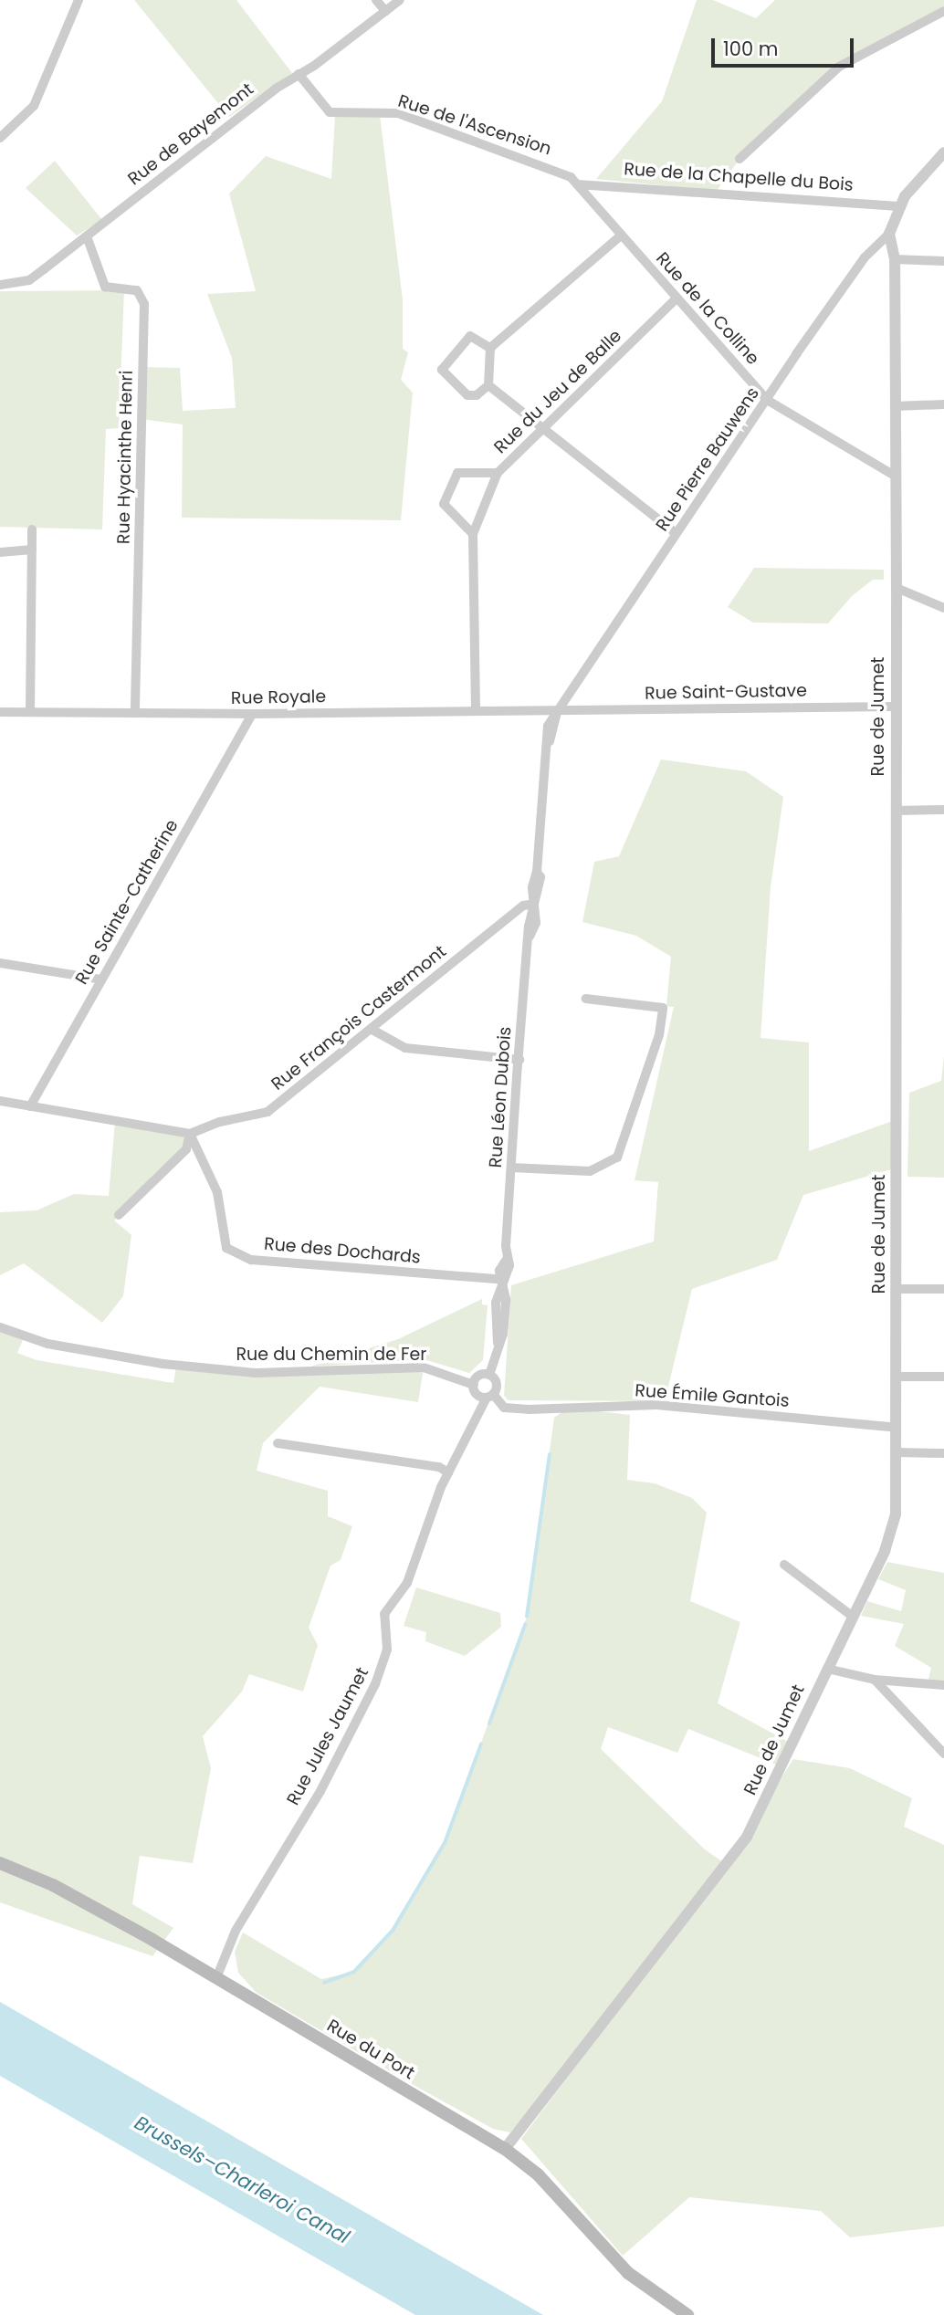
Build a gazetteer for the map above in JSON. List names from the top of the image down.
{
  "streets": {
    "main road": ["Rue du Port"],
    "street": [
      "Rue de l'Ascension",
      "Rue de Bayemont",
      "Rue de la Chapelle du Bois",
      "Rue de la Colline",
      "Rue du Jeu de Balle",
      "Rue Hyacinthe Henri",
      "Rue Pierre Bauwens",
      "Rue Saint-Gustave",
      "Rue Royale",
      "Rue de Jumet",
      "Rue Sainte-Catherine",
      "Rue François Castermont",
      "Rue Léon Dubois",
      "Rue des Dochards",
      "Rue du Chemin de Fer",
      "Rue Émile Gantois",
      "Rue Jules Jaumet"
    ]
  },
  "crossings": [
    ["Rue de l'Ascension", "Rue de Bayemont"],
    ["Rue de l'Ascension", "Rue de la Chapelle du Bois"],
    ["Rue de l'Ascension", "Rue de la Colline"],
    ["Rue de Bayemont", "Rue Hyacinthe Henri"],
    ["Rue de la Chapelle du Bois", "Rue de la Colline"],
    ["Rue de la Colline", "Rue du Jeu de Balle"],
    ["Rue de la Colline", "Rue Pierre Bauwens"],
    ["Rue de la Colline", "Rue de Jumet"],
    ["Rue du Jeu de Balle", "Rue Royale"],
    ["Rue Hyacinthe Henri", "Rue Royale"],
    ["Rue Pierre Bauwens", "Rue Saint-Gustave"],
    ["Rue Pierre Bauwens", "Rue Royale"],
    ["Rue Pierre Bauwens", "Rue de Jumet"],
    ["Rue Pierre Bauwens", "Rue Léon Dubois"],
    ["Rue Saint-Gustave", "Rue Royale"],
    ["Rue Saint-Gustave", "Rue de Jumet"],
    ["Rue Saint-Gustave", "Rue Léon Dubois"],
    ["Rue Royale", "Rue Sainte-Catherine"],
    ["Rue Royale", "Rue Léon Dubois"],
    ["Rue de Jumet", "Rue Émile Gantois"],
    ["Rue de Jumet", "Rue du Port"],
    ["Rue François Castermont", "Rue Léon Dubois"],
    ["Rue François Castermont", "Rue des Dochards"],
    ["Rue Léon Dubois", "Rue des Dochards"],
    ["Rue Léon Dubois", "Rue du Chemin de Fer"],
    ["Rue Léon Dubois", "Rue Émile Gantois"],
    ["Rue Léon Dubois", "Rue Jules Jaumet"],
    ["Rue du Chemin de Fer", "Rue Émile Gantois"],
    ["Rue du Chemin de Fer", "Rue Jules Jaumet"],
    ["Rue Émile Gantois", "Rue Jules Jaumet"],
    ["Rue Jules Jaumet", "Rue du Port"]
  ],
  "water": ["Brussels–Charleroi Canal"],
  "scale_bar": "100 m"
}
